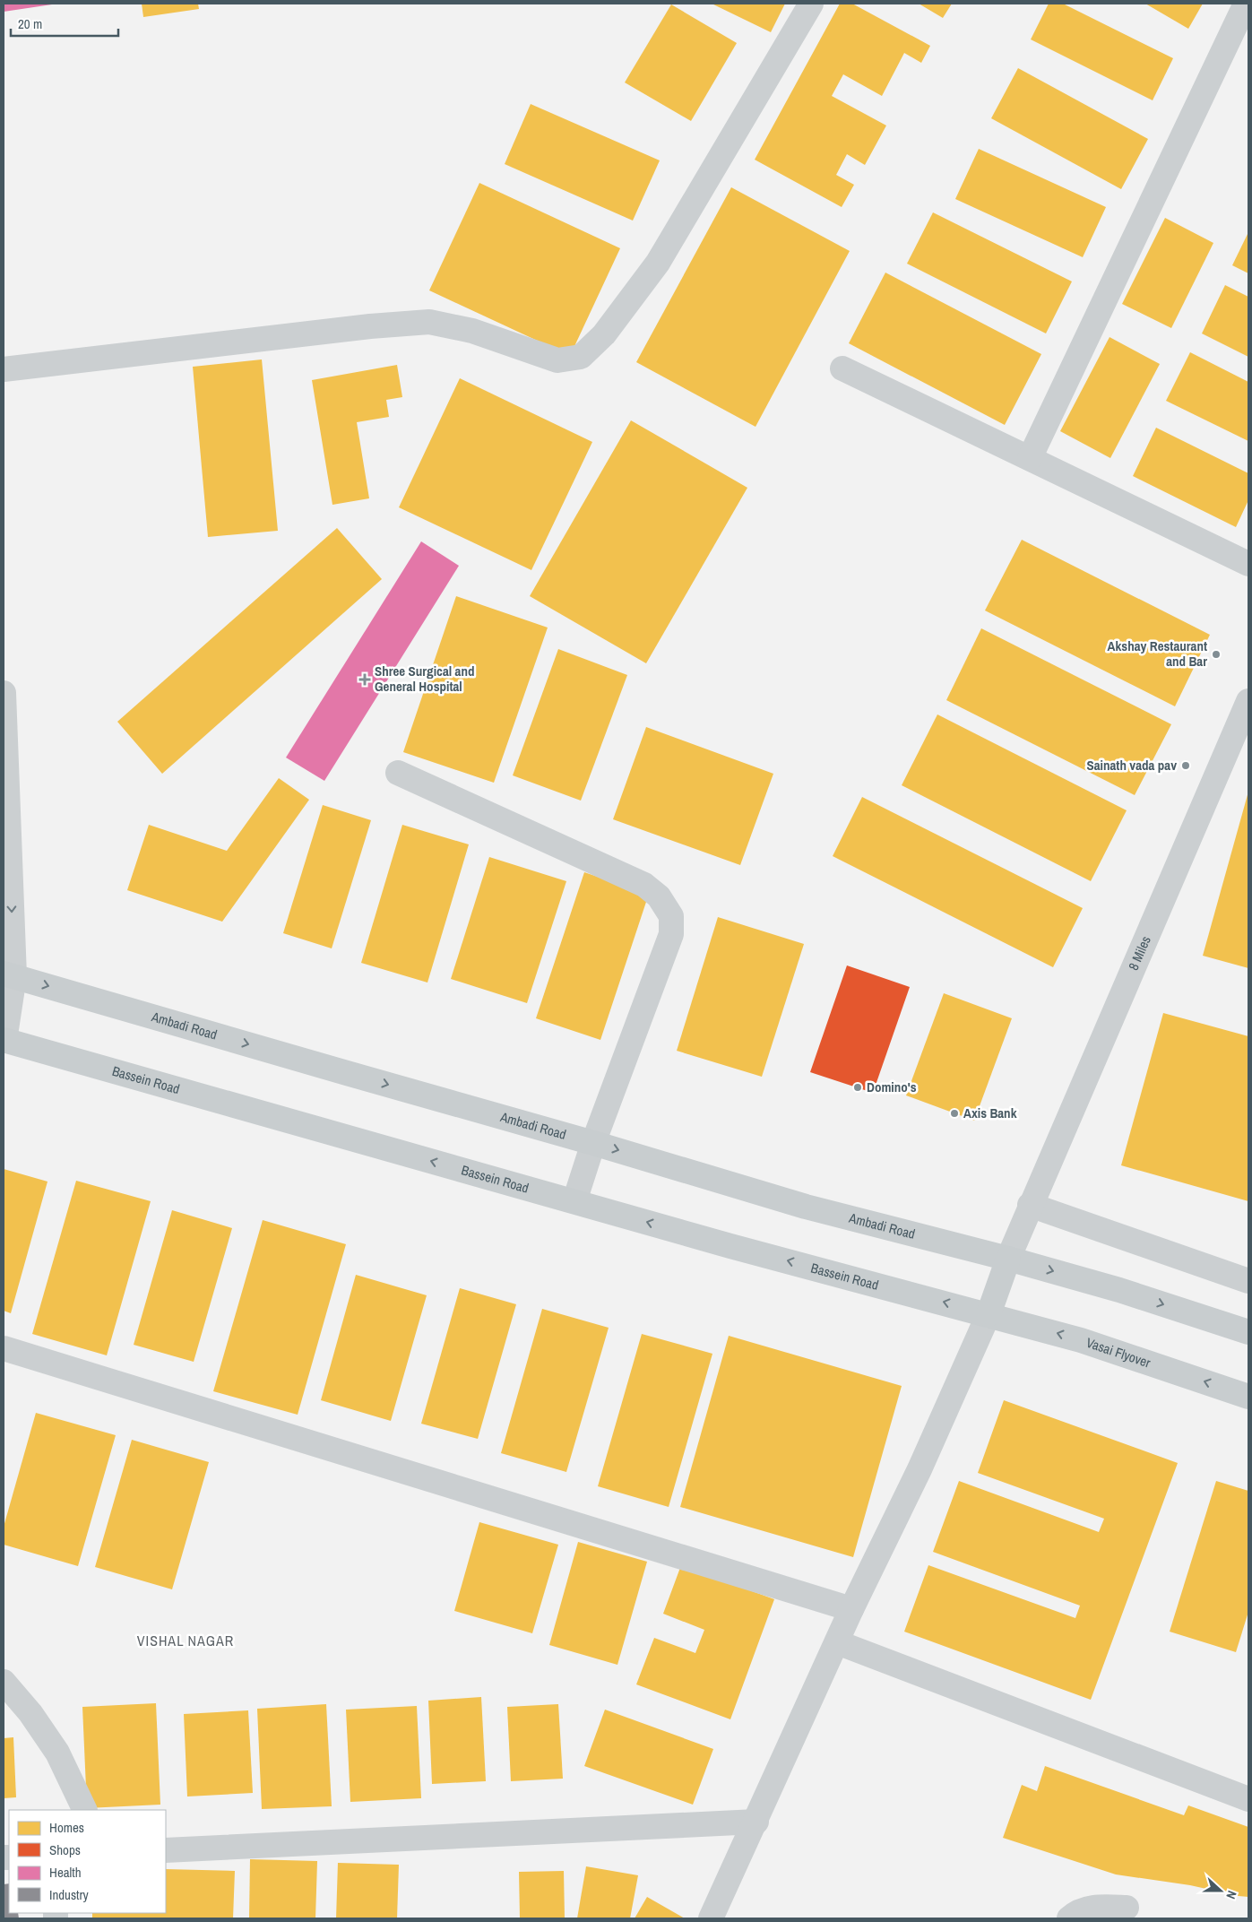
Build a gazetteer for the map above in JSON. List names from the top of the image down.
{
  "streets": {
    "main road": ["Ambadi Road", "Bassein Road", "Vasai Flyover"],
    "street": ["8 Miles"]
  },
  "crossings": [
    ["Bassein Road", "Vasai Flyover"]
  ],
  "one_way": ["Ambadi Road", "Bassein Road"],
  "districts": ["VISHAL NAGAR"],
  "places": {
    "other": [
      "Akshay Restaurant and Bar",
      "Sainath vada pav",
      "Domino's",
      "Axis Bank"
    ],
    "health": ["Shree Surgical and General Hospital"]
  },
  "legend": [
    "Homes",
    "Shops",
    "Health",
    "Industry"
  ],
  "scale_bar": "20 m",
  "north": "right"
}
